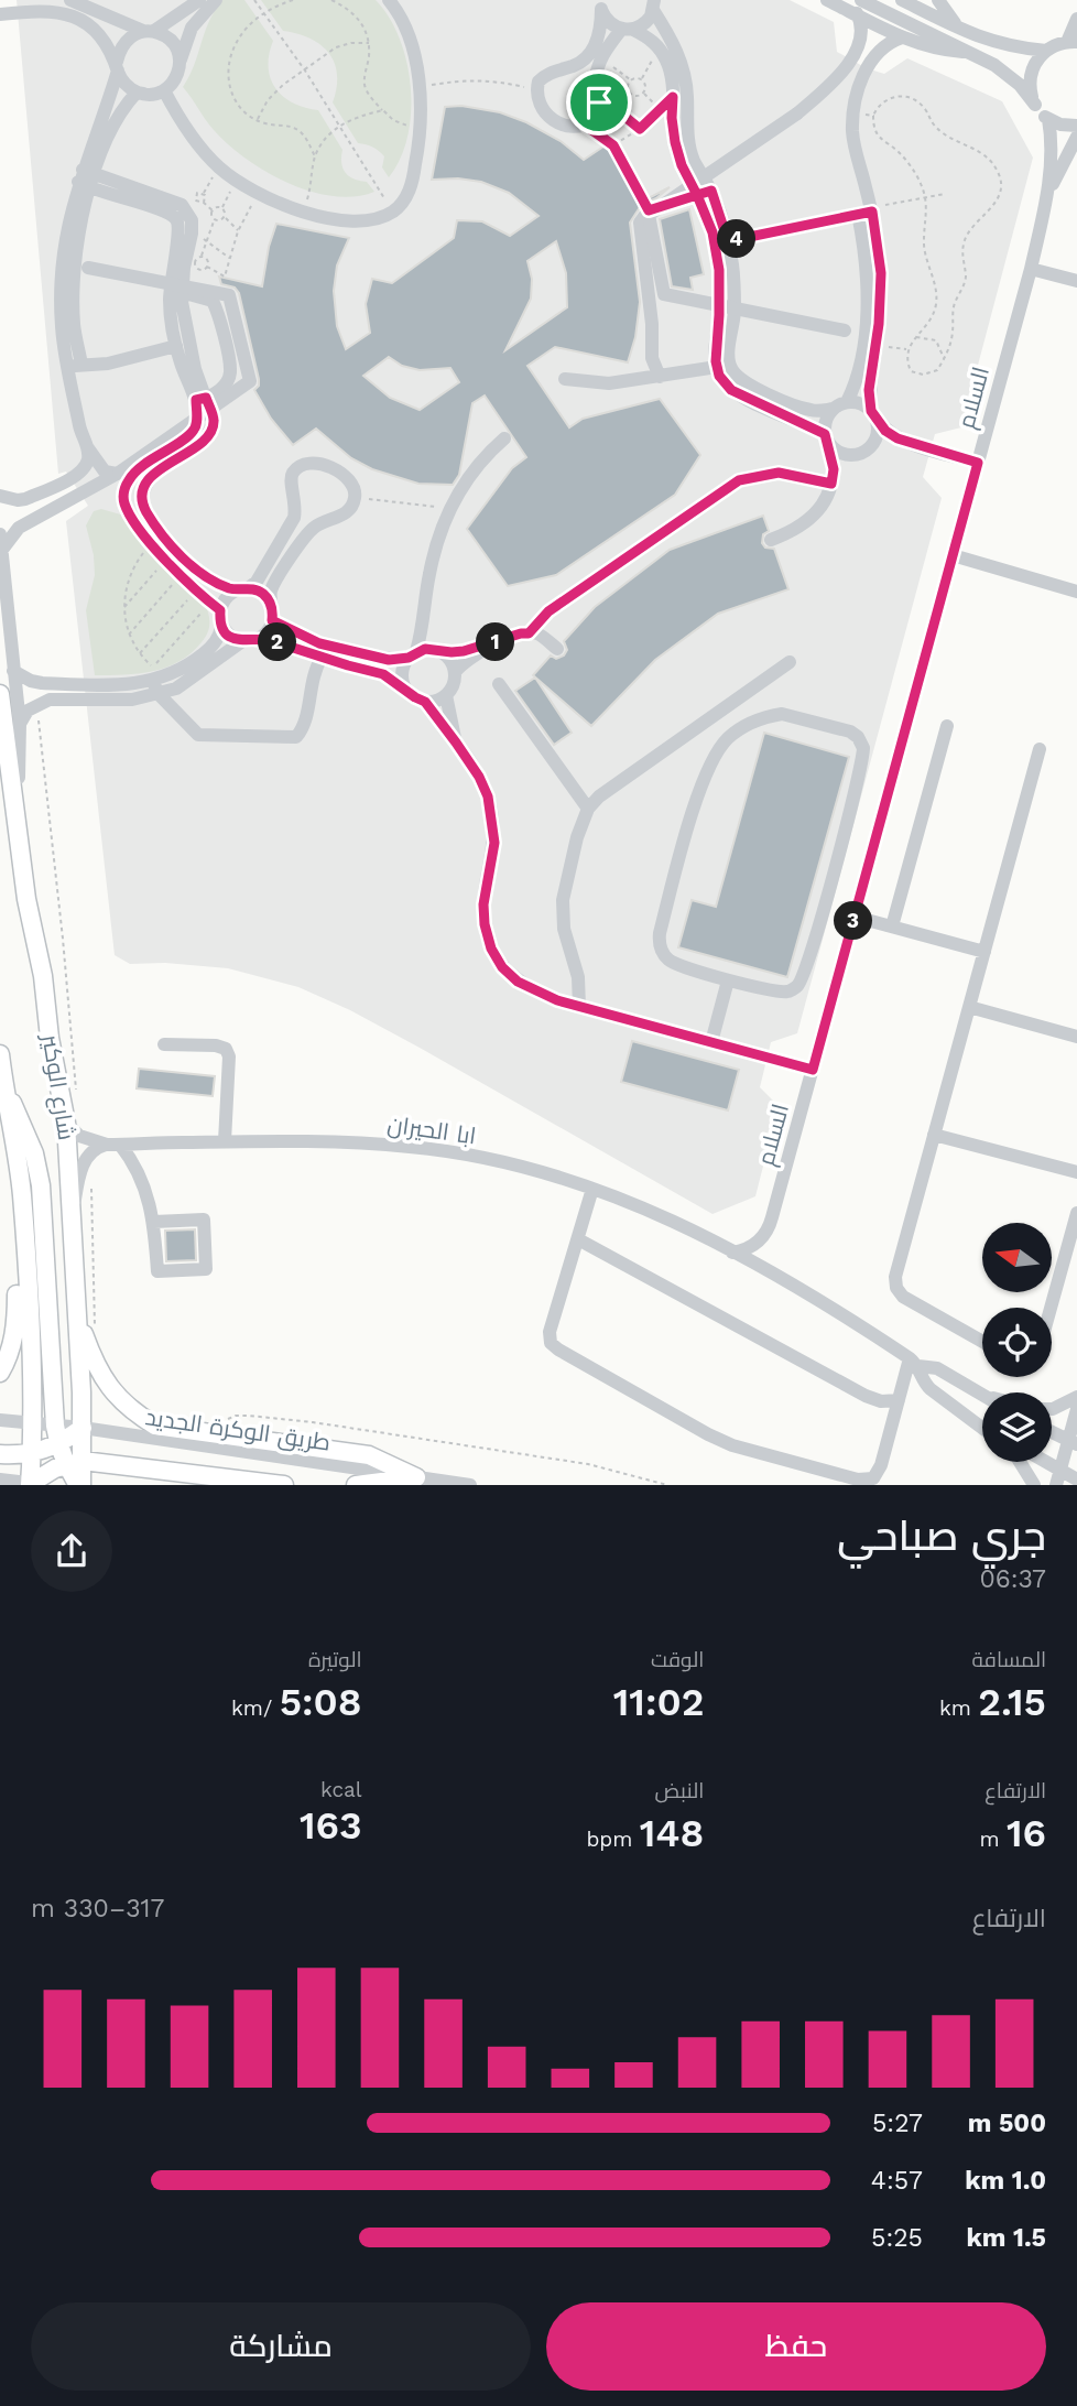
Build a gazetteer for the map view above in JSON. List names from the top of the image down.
{
  "streets": {
    "main road": ["شارع الوكير"],
    "street": ["السلام", "ابا الحيران", "طريق الوكرة الجديد"]
  },
  "crossings": [
    ["السلام", "ابا الحيران"],
    ["شارع الوكير", "ابا الحيران"],
    ["شارع الوكير", "طريق الوكرة الجديد"]
  ],
  "north": "left",
  "page": {
    "pins": [
      "4",
      "1",
      "2",
      "3"
    ],
    "heading": ["جري صباحي", "06:37"],
    "stats": [
      ["المسافة", "2.15 km"],
      ["الوقت", "11:02"],
      ["الوتيرة", "5:08 /km"],
      ["الارتفاع", "16 m"],
      ["النبض", "148 bpm"],
      ["kcal", "163"]
    ],
    "chart": ["الارتفاع", "317–330 m"],
    "list": [
      {
        "name": "500 m",
        "note": "5:27"
      },
      {
        "name": "1.0 km",
        "note": "4:57"
      },
      {
        "name": "1.5 km",
        "note": "5:25"
      }
    ],
    "buttons": ["حفظ", "مشاركة"]
  }
}
